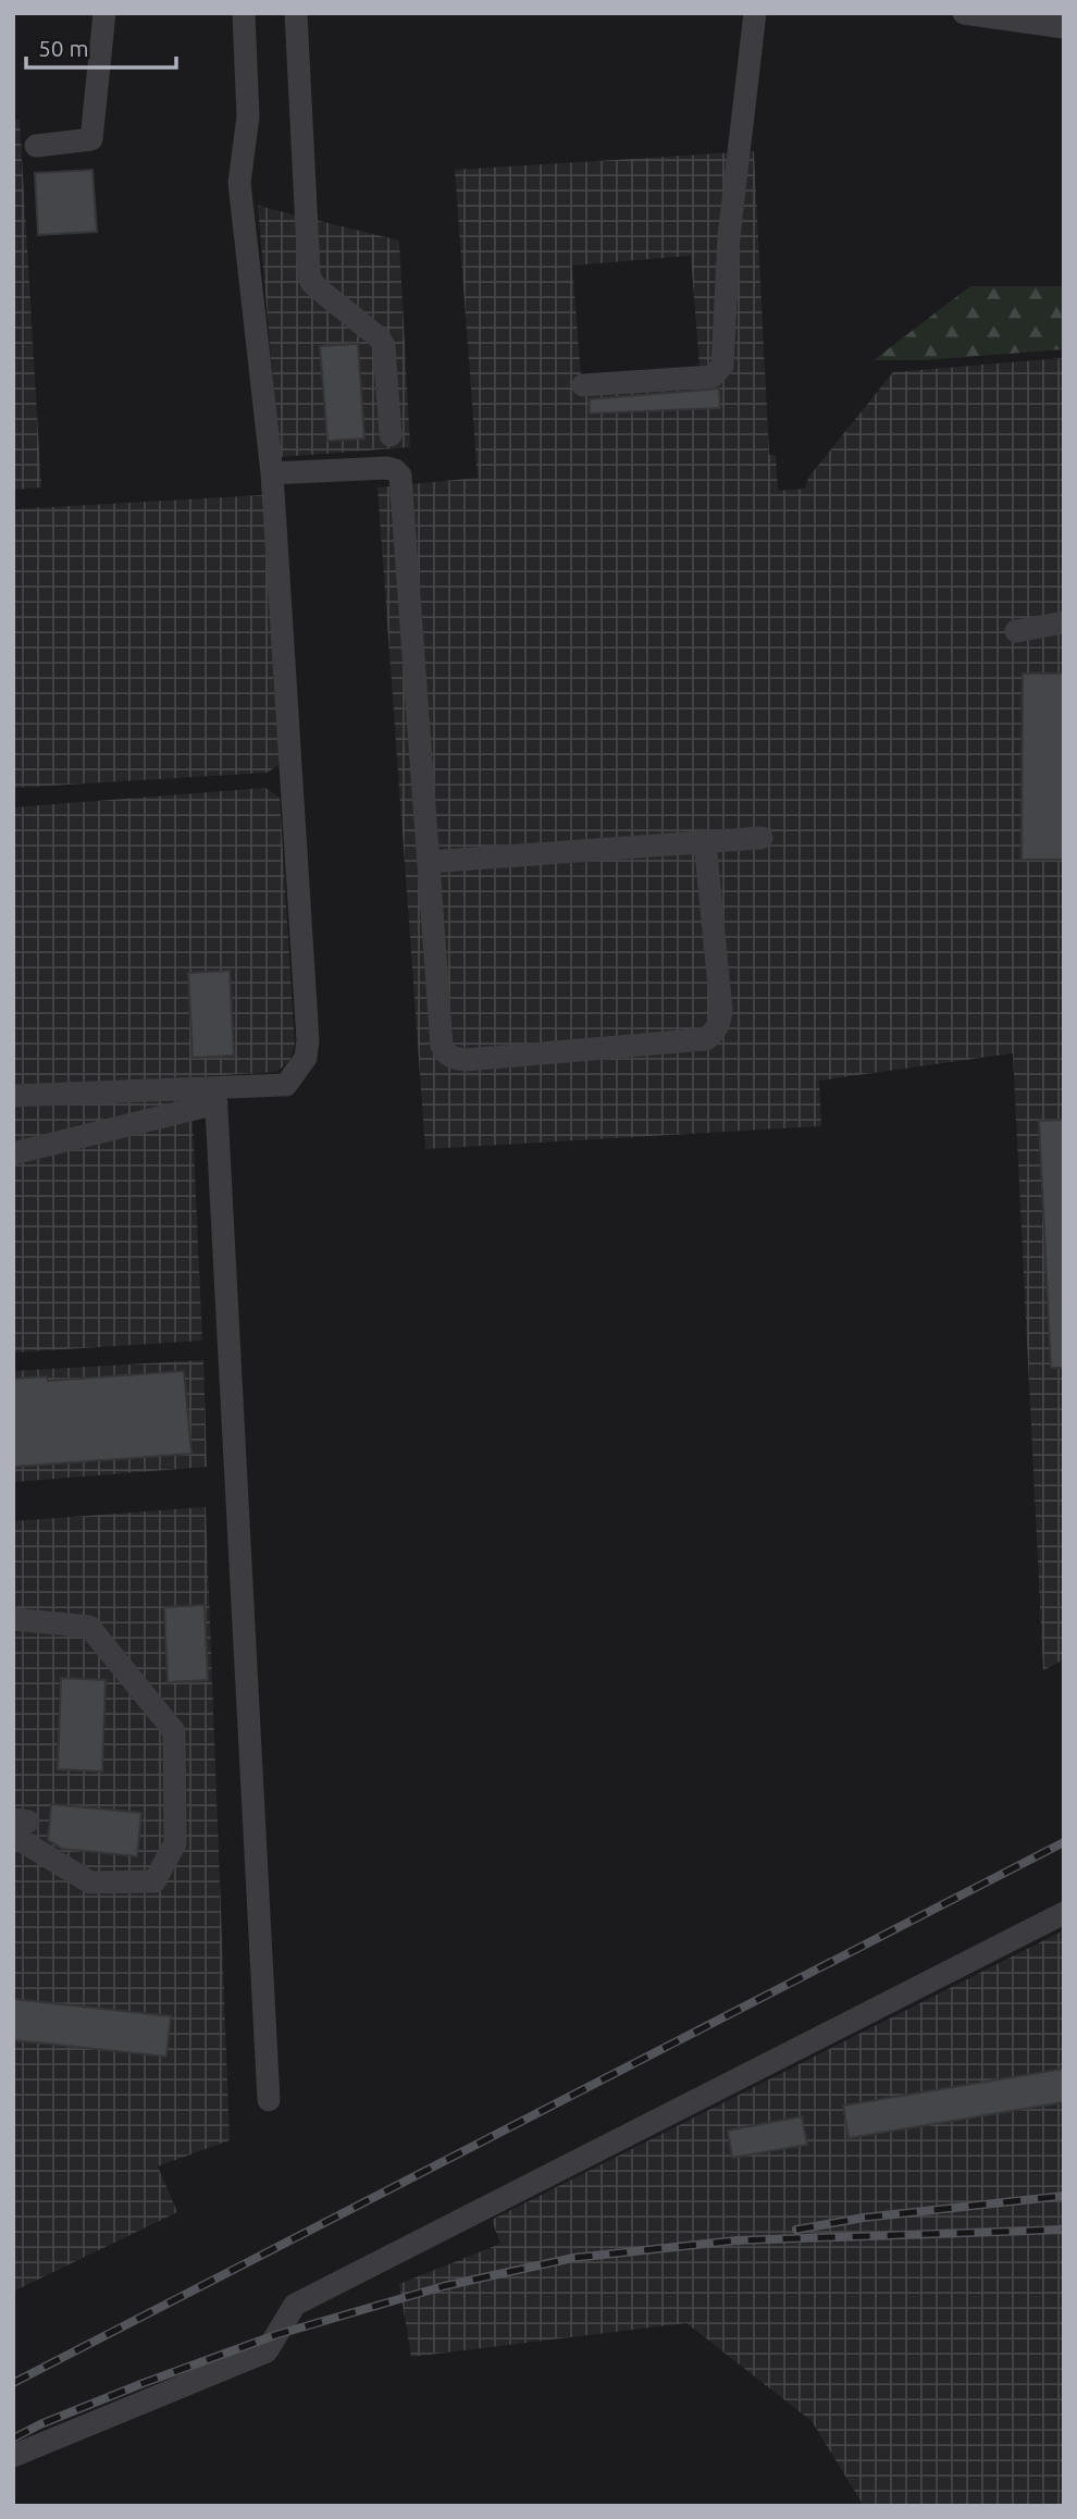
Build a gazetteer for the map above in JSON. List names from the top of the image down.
{
  "scale_bar": "50 m"
}
